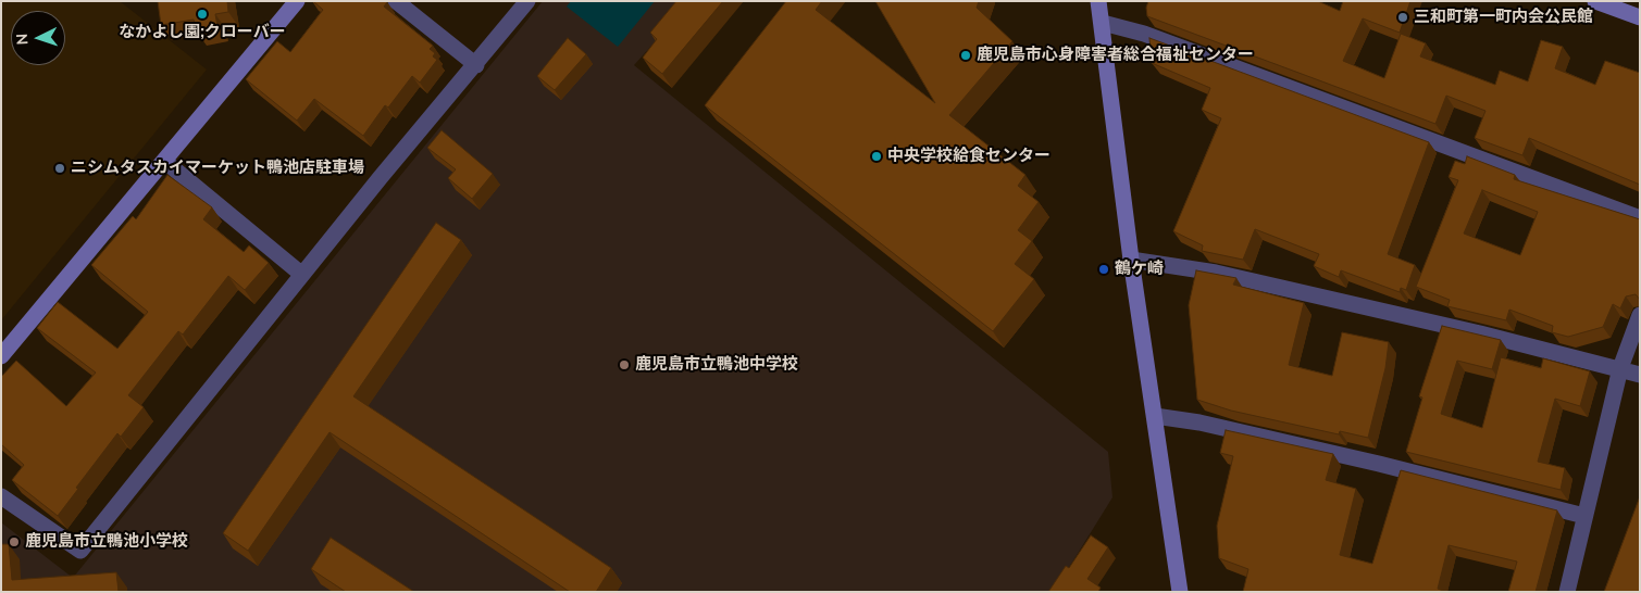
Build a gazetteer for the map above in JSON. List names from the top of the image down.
{
  "places": [
    "なかよし園;クローバー",
    "三和町第一町内会公民館",
    "鹿児島市心身障害者総合福祉センター",
    "中央学校給食センター",
    "ニシムタスカイマーケット鴨池店駐車場",
    "鶴ケ崎",
    "鹿児島市立鴨池中学校",
    "鹿児島市立鴨池小学校"
  ],
  "north": "left"
}
